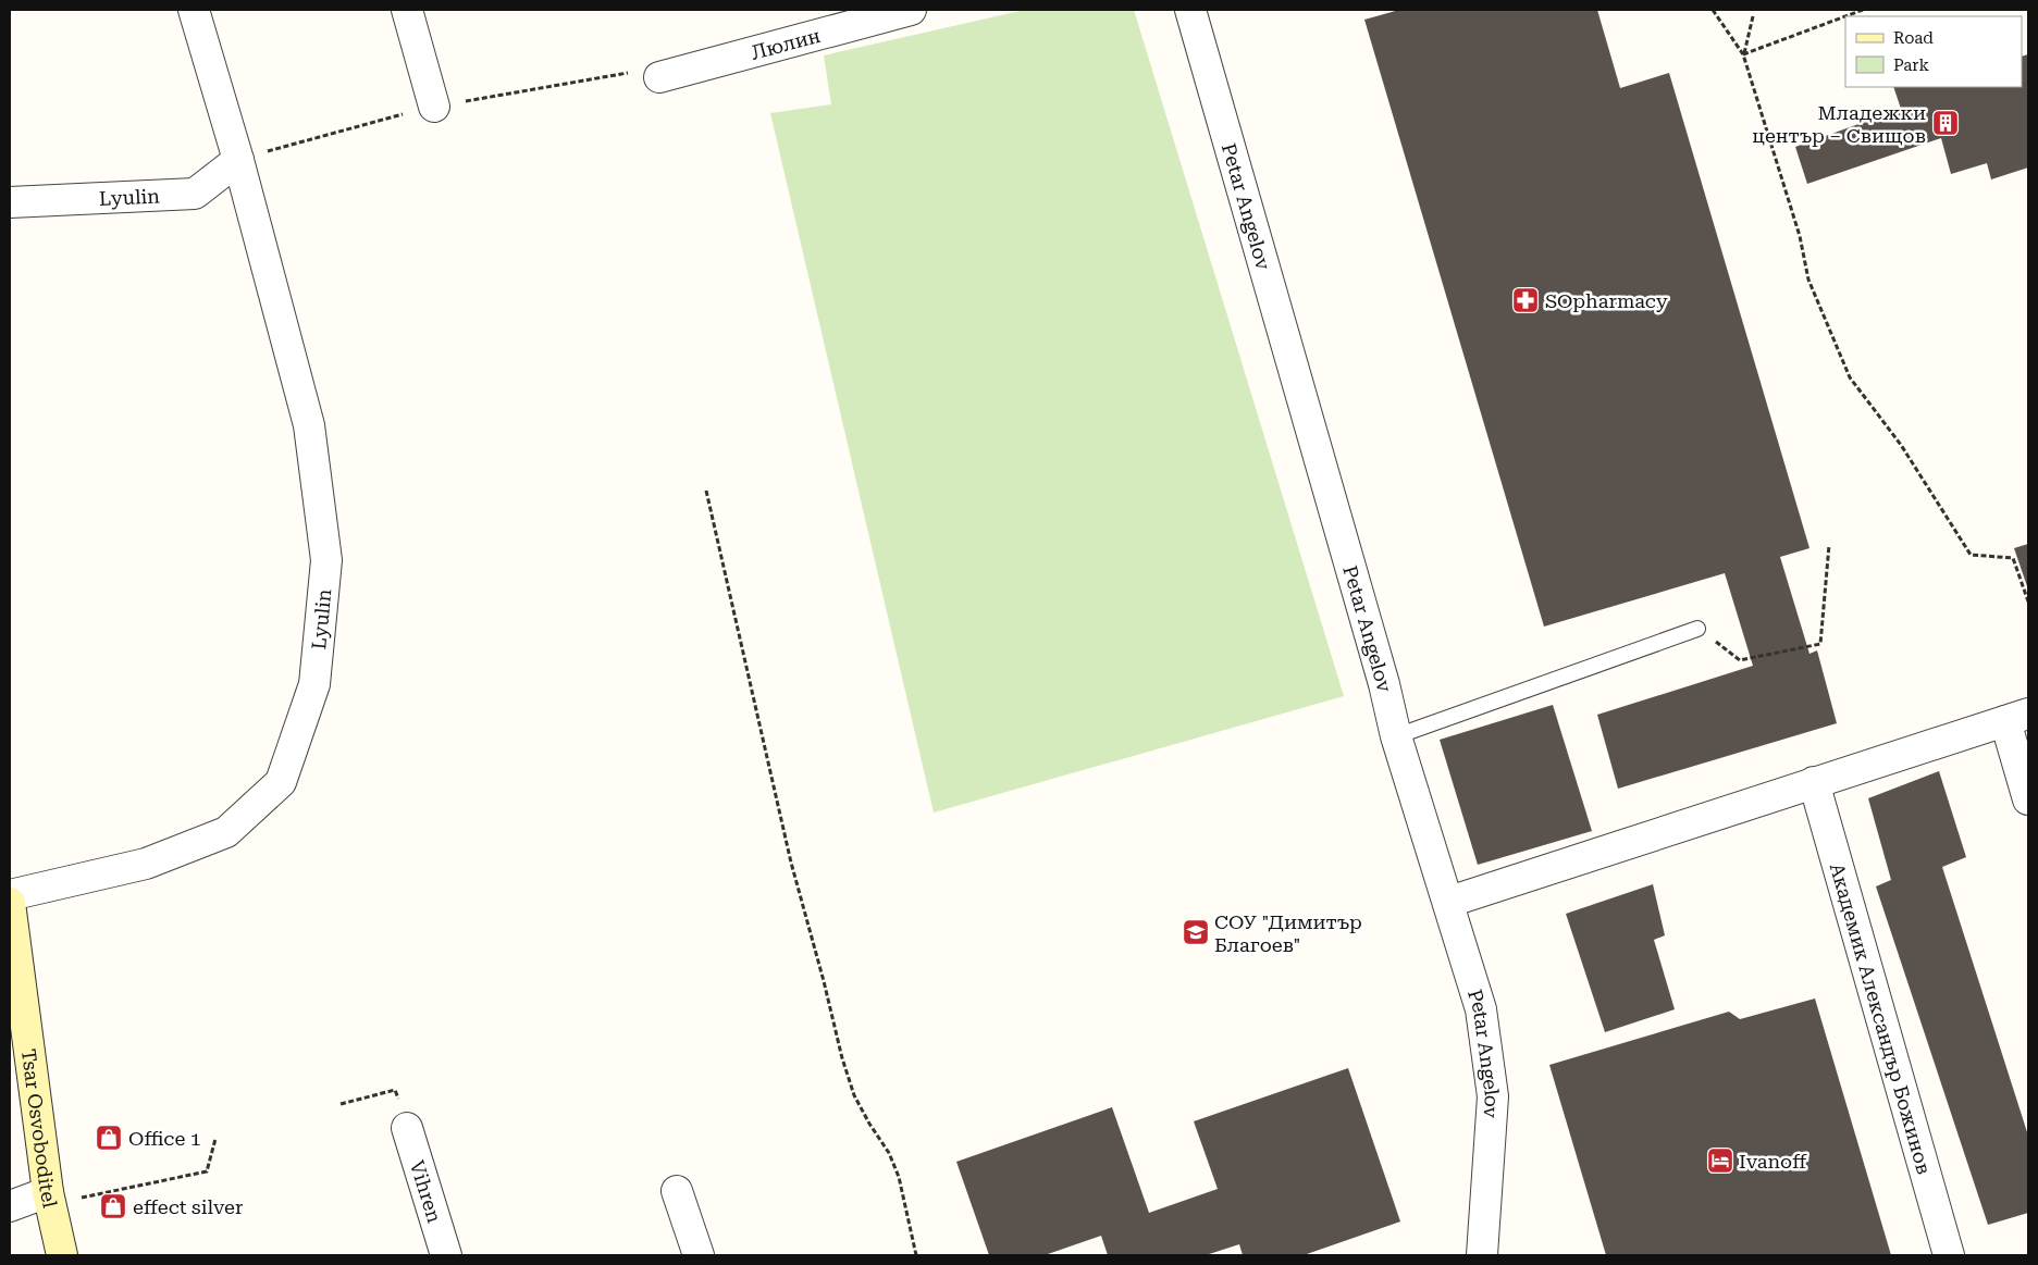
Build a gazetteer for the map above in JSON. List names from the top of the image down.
{
  "streets": {
    "street": [
      "Люлин",
      "Lyulin",
      "Petar Angelov",
      "Академик Александър Божинов",
      "Tsar Osvoboditel",
      "Vihren"
    ]
  },
  "places": {
    "building": ["Младежки център – Свищов"],
    "pharmacy": ["SOpharmacy"],
    "school or university": ["СОУ \"Димитър Благоев\""],
    "shop": ["Office 1", "effect silver"],
    "hotel": ["Ivanoff"]
  },
  "legend": ["Road", "Park"]
}
